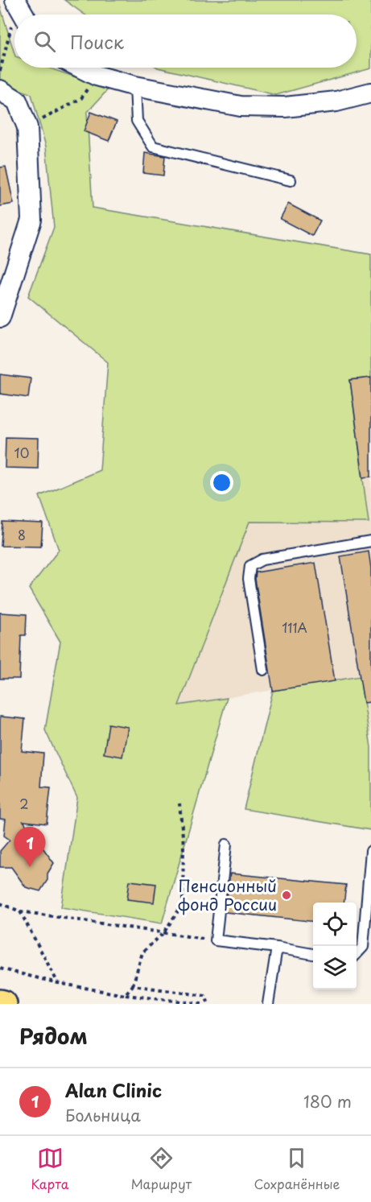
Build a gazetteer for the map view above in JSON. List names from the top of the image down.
{
  "places": ["Пенсионный фонд России"],
  "house_numbers": [
    "10",
    "8",
    "111А",
    "2"
  ],
  "page": {
    "search": "Поиск",
    "pins": "1",
    "heading": "Рядом",
    "list": [
      {
        "mark": "1",
        "name": "Alan Clinic",
        "note": "Больница",
        "value": "180 m"
      }
    ],
    "nav": ["Карта", "Маршрут", "Сохранённые"]
  }
}
